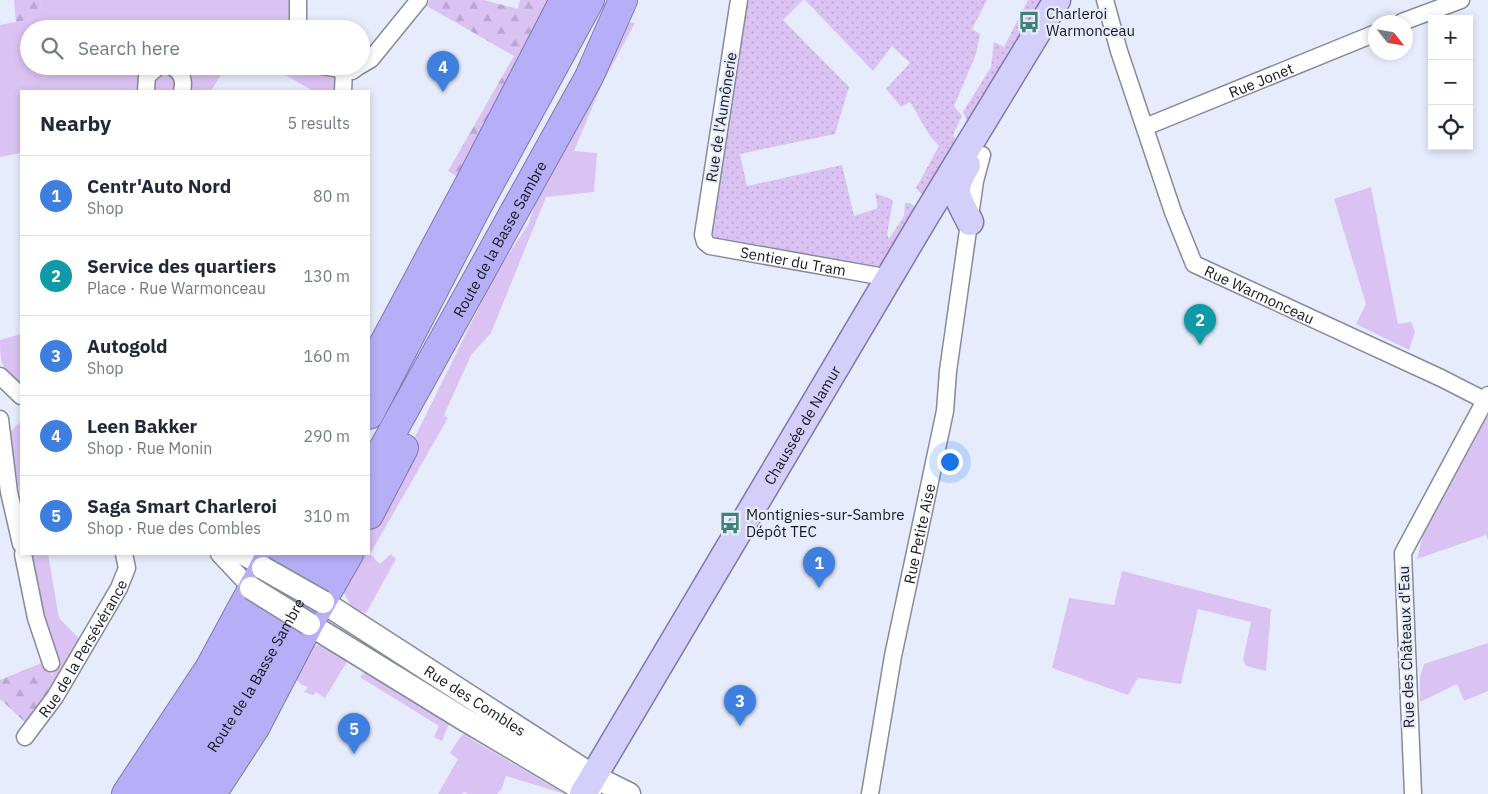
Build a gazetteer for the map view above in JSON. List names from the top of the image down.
{
  "streets": {
    "highway": ["Route de la Basse Sambre"],
    "main road": ["Chaussée de Namur", "Rue des Combles"],
    "street": [
      "Rue Jonet",
      "Rue de l'Aumônerie",
      "Sentier du Tram",
      "Rue Warmonceau",
      "Rue Petite Aise",
      "Rue de la Persévérance",
      "Rue des Châteaux d'Eau"
    ]
  },
  "crossings": [
    ["Rue Jonet", "Rue Warmonceau"],
    ["Rue de l'Aumônerie", "Sentier du Tram"],
    ["Sentier du Tram", "Chaussée de Namur"],
    ["Rue Warmonceau", "Rue des Châteaux d'Eau"],
    ["Chaussée de Namur", "Rue Petite Aise"],
    ["Chaussée de Namur", "Rue des Combles"]
  ],
  "places": {
    "bus stop": ["Charleroi Warmonceau", "Montignies-sur-Sambre Dépôt TEC"]
  },
  "north": "bottom right",
  "page": {
    "map_buttons": ["+", "−"],
    "search": "Search here",
    "pins": [
      "4",
      "2",
      "1",
      "3",
      "5"
    ],
    "heading": ["Nearby", "5 results"],
    "list": [
      {
        "mark": "1",
        "name": "Centr'Auto Nord",
        "note": "Shop",
        "value": "80 m"
      },
      {
        "mark": "2",
        "name": "Service des quartiers",
        "note": "Place · Rue Warmonceau",
        "value": "130 m"
      },
      {
        "mark": "3",
        "name": "Autogold",
        "note": "Shop",
        "value": "160 m"
      },
      {
        "mark": "4",
        "name": "Leen Bakker",
        "note": "Shop · Rue Monin",
        "value": "290 m"
      },
      {
        "mark": "5",
        "name": "Saga Smart Charleroi",
        "note": "Shop · Rue des Combles",
        "value": "310 m"
      }
    ]
  }
}
